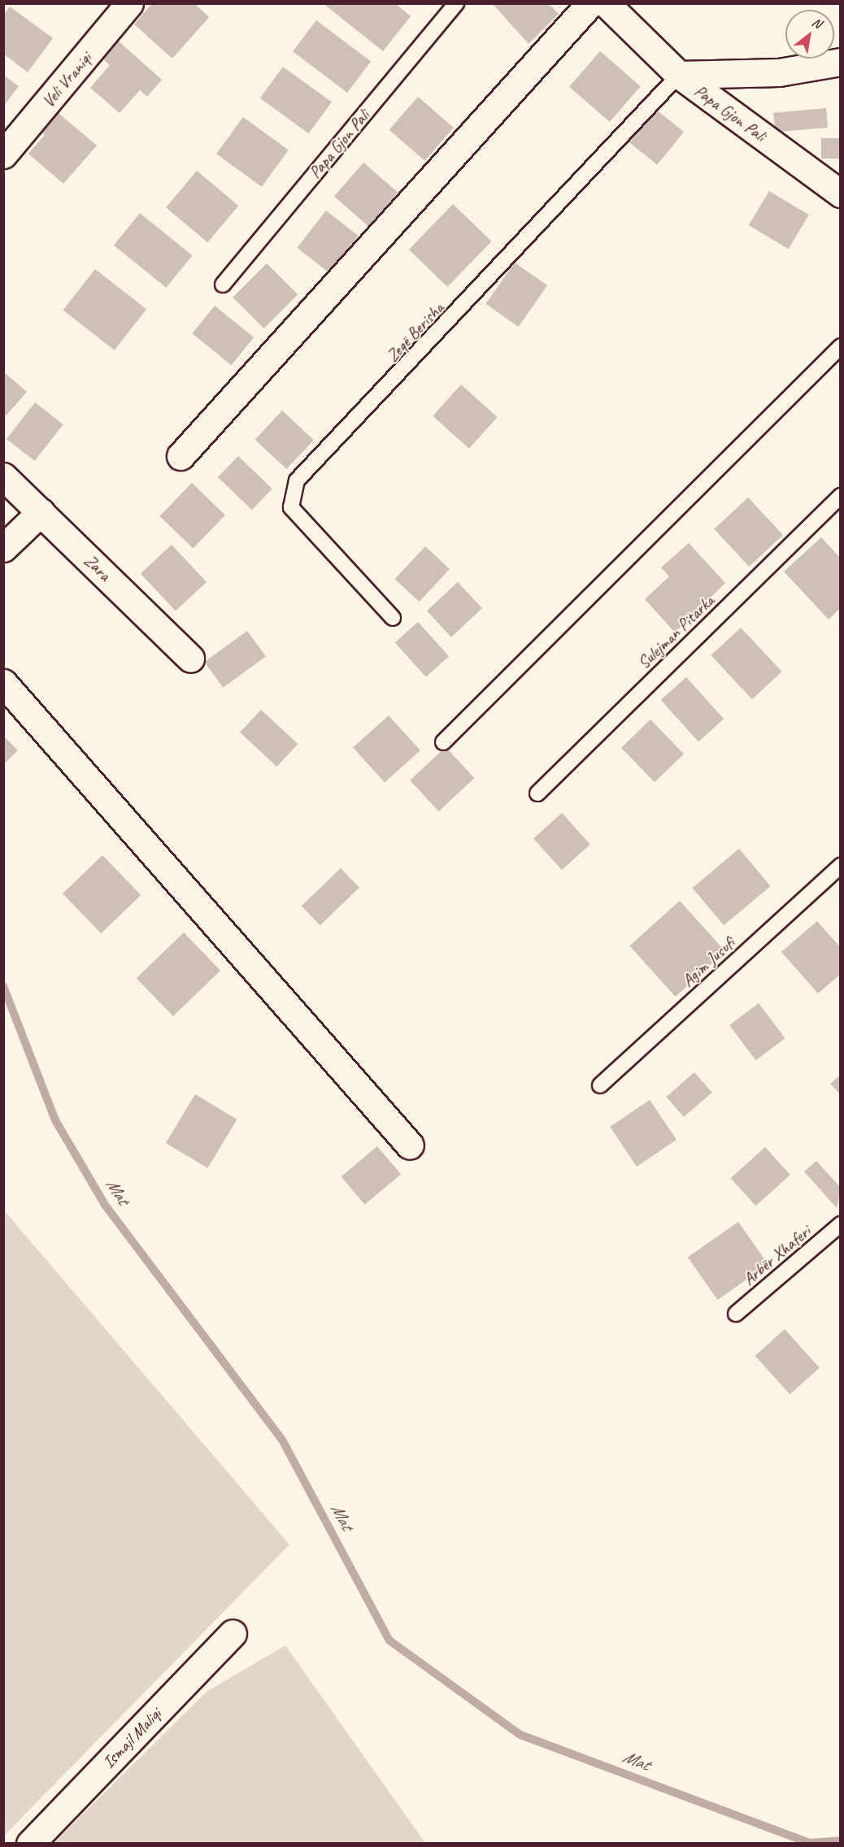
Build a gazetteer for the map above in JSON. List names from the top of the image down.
{
  "streets": {
    "street": [
      "Veli Vraniqi",
      "Papa Gjon Pali",
      "Zara",
      "Ismajl Maliqi"
    ],
    "lane": [
      "Zeqë Berisha",
      "Sulejman Pitarka",
      "Agim Jusufi",
      "Arbër Xhaferi"
    ]
  },
  "crossings": [
    ["Papa Gjon Pali", "Zeqë Berisha"]
  ],
  "water": ["Mat"],
  "north": "top right"
}
